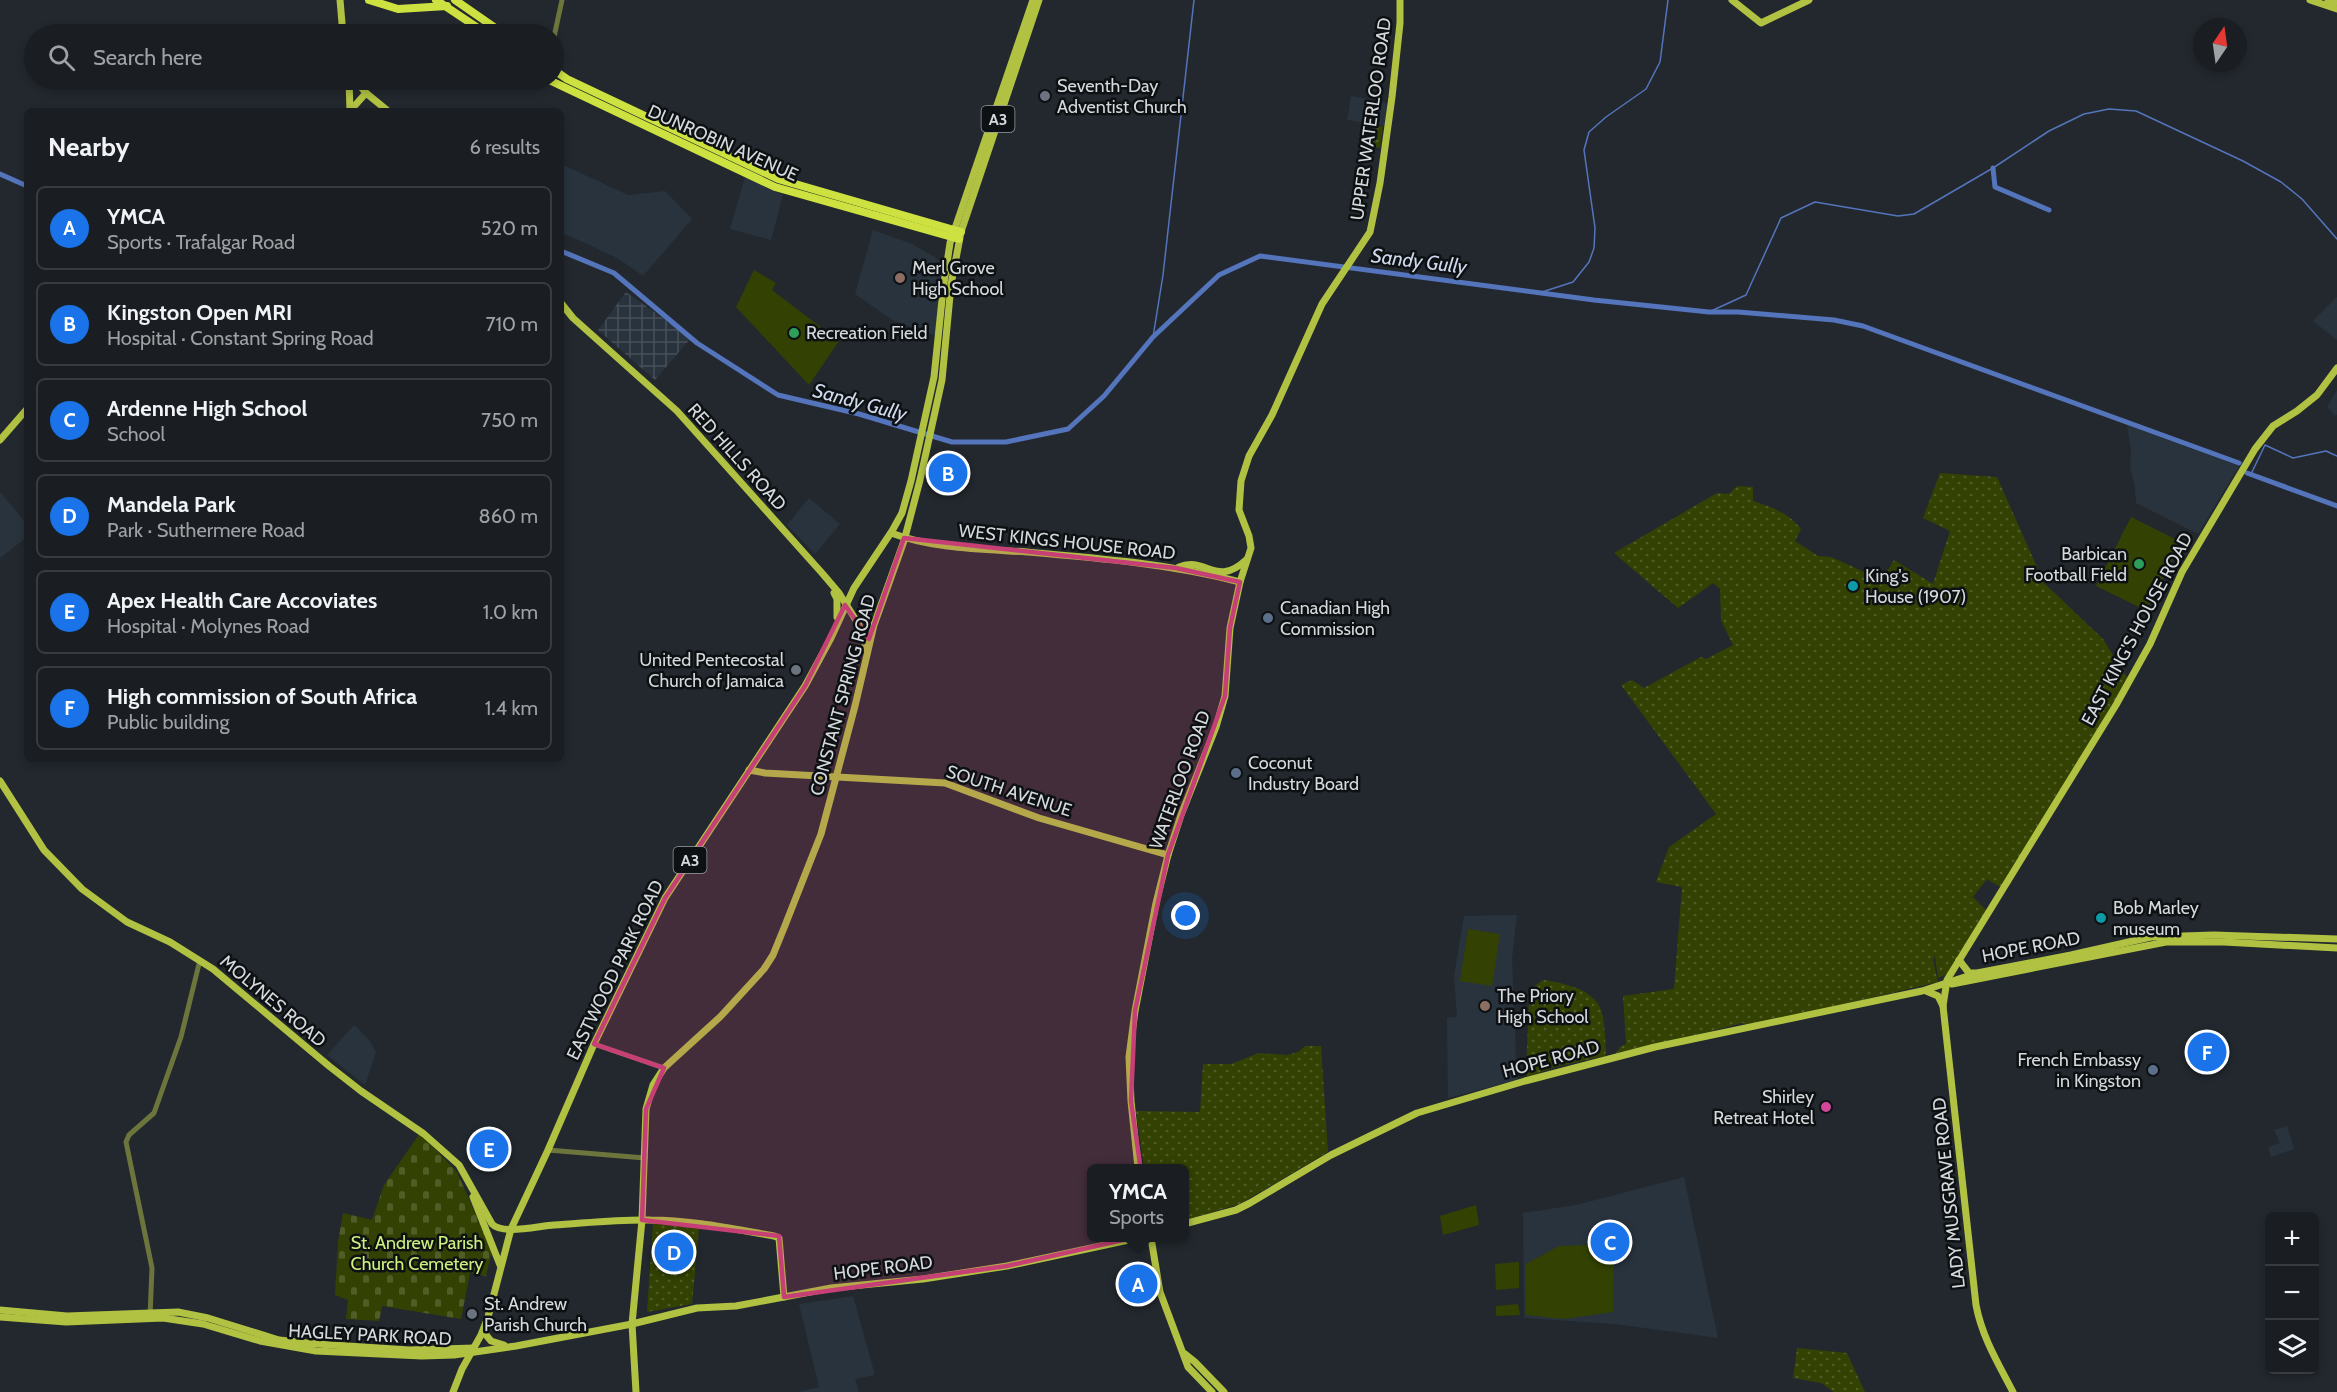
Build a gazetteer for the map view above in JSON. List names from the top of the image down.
{
  "streets": {
    "highway": ["DUNROBIN AVENUE"],
    "main road": [
      "A3",
      "UPPER WATERLOO ROAD",
      "RED HILLS ROAD",
      "WEST KINGS HOUSE ROAD",
      "EAST KING'S HOUSE ROAD",
      "CONSTANT SPRING ROAD",
      "WATERLOO ROAD",
      "SOUTH AVENUE",
      "HOPE ROAD",
      "EASTWOOD PARK ROAD",
      "MOLYNES ROAD",
      "LADY MUSGRAVE ROAD",
      "HAGLEY PARK ROAD"
    ]
  },
  "crossings": [
    ["UPPER WATERLOO ROAD", "WATERLOO ROAD"],
    ["DUNROBIN AVENUE", "CONSTANT SPRING ROAD"],
    ["RED HILLS ROAD", "CONSTANT SPRING ROAD"],
    ["RED HILLS ROAD", "EASTWOOD PARK ROAD"],
    ["WEST KINGS HOUSE ROAD", "CONSTANT SPRING ROAD"],
    ["WEST KINGS HOUSE ROAD", "WATERLOO ROAD"],
    ["WEST KINGS HOUSE ROAD", "EASTWOOD PARK ROAD"],
    ["EAST KING'S HOUSE ROAD", "HOPE ROAD"],
    ["EAST KING'S HOUSE ROAD", "LADY MUSGRAVE ROAD"],
    ["CONSTANT SPRING ROAD", "SOUTH AVENUE"],
    ["CONSTANT SPRING ROAD", "HOPE ROAD"],
    ["CONSTANT SPRING ROAD", "EASTWOOD PARK ROAD"],
    ["CONSTANT SPRING ROAD", "HAGLEY PARK ROAD"],
    ["WATERLOO ROAD", "SOUTH AVENUE"],
    ["SOUTH AVENUE", "EASTWOOD PARK ROAD"],
    ["HOPE ROAD", "LADY MUSGRAVE ROAD"],
    ["HOPE ROAD", "HAGLEY PARK ROAD"],
    ["EASTWOOD PARK ROAD", "MOLYNES ROAD"],
    ["EASTWOOD PARK ROAD", "HAGLEY PARK ROAD"]
  ],
  "water": ["Sandy Gully"],
  "parks": ["St. Andrew Parish Church Cemetery"],
  "places": [
    "Seventh-Day Adventist Church",
    "Merl Grove High School",
    "Recreation Field",
    "Barbican Football Field",
    "King's House (1907)",
    "Canadian High Commission",
    "United Pentecostal Church of Jamaica",
    "Coconut Industry Board",
    "Bob Marley museum",
    "The Priory High School",
    "French Embassy in Kingston",
    "Shirley Retreat Hotel",
    "St. Andrew Parish Church"
  ],
  "north": "top",
  "page": {
    "search": "Search here",
    "heading": ["Nearby", "6 results"],
    "list": [
      {
        "mark": "A",
        "name": "YMCA",
        "note": "Sports · Trafalgar Road",
        "value": "520 m"
      },
      {
        "mark": "B",
        "name": "Kingston Open MRI",
        "note": "Hospital · Constant Spring Road",
        "value": "710 m"
      },
      {
        "mark": "C",
        "name": "Ardenne High School",
        "note": "School",
        "value": "750 m"
      },
      {
        "mark": "D",
        "name": "Mandela Park",
        "note": "Park · Suthermere Road",
        "value": "860 m"
      },
      {
        "mark": "E",
        "name": "Apex Health Care Accoviates",
        "note": "Hospital · Molynes Road",
        "value": "1.0 km"
      },
      {
        "mark": "F",
        "name": "High commission of South Africa",
        "note": "Public building",
        "value": "1.4 km"
      }
    ],
    "pins": [
      "B",
      "F",
      "E",
      "C",
      "D",
      "A"
    ],
    "popup": ["YMCA", "Sports"],
    "map_buttons": ["+", "−"]
  }
}
